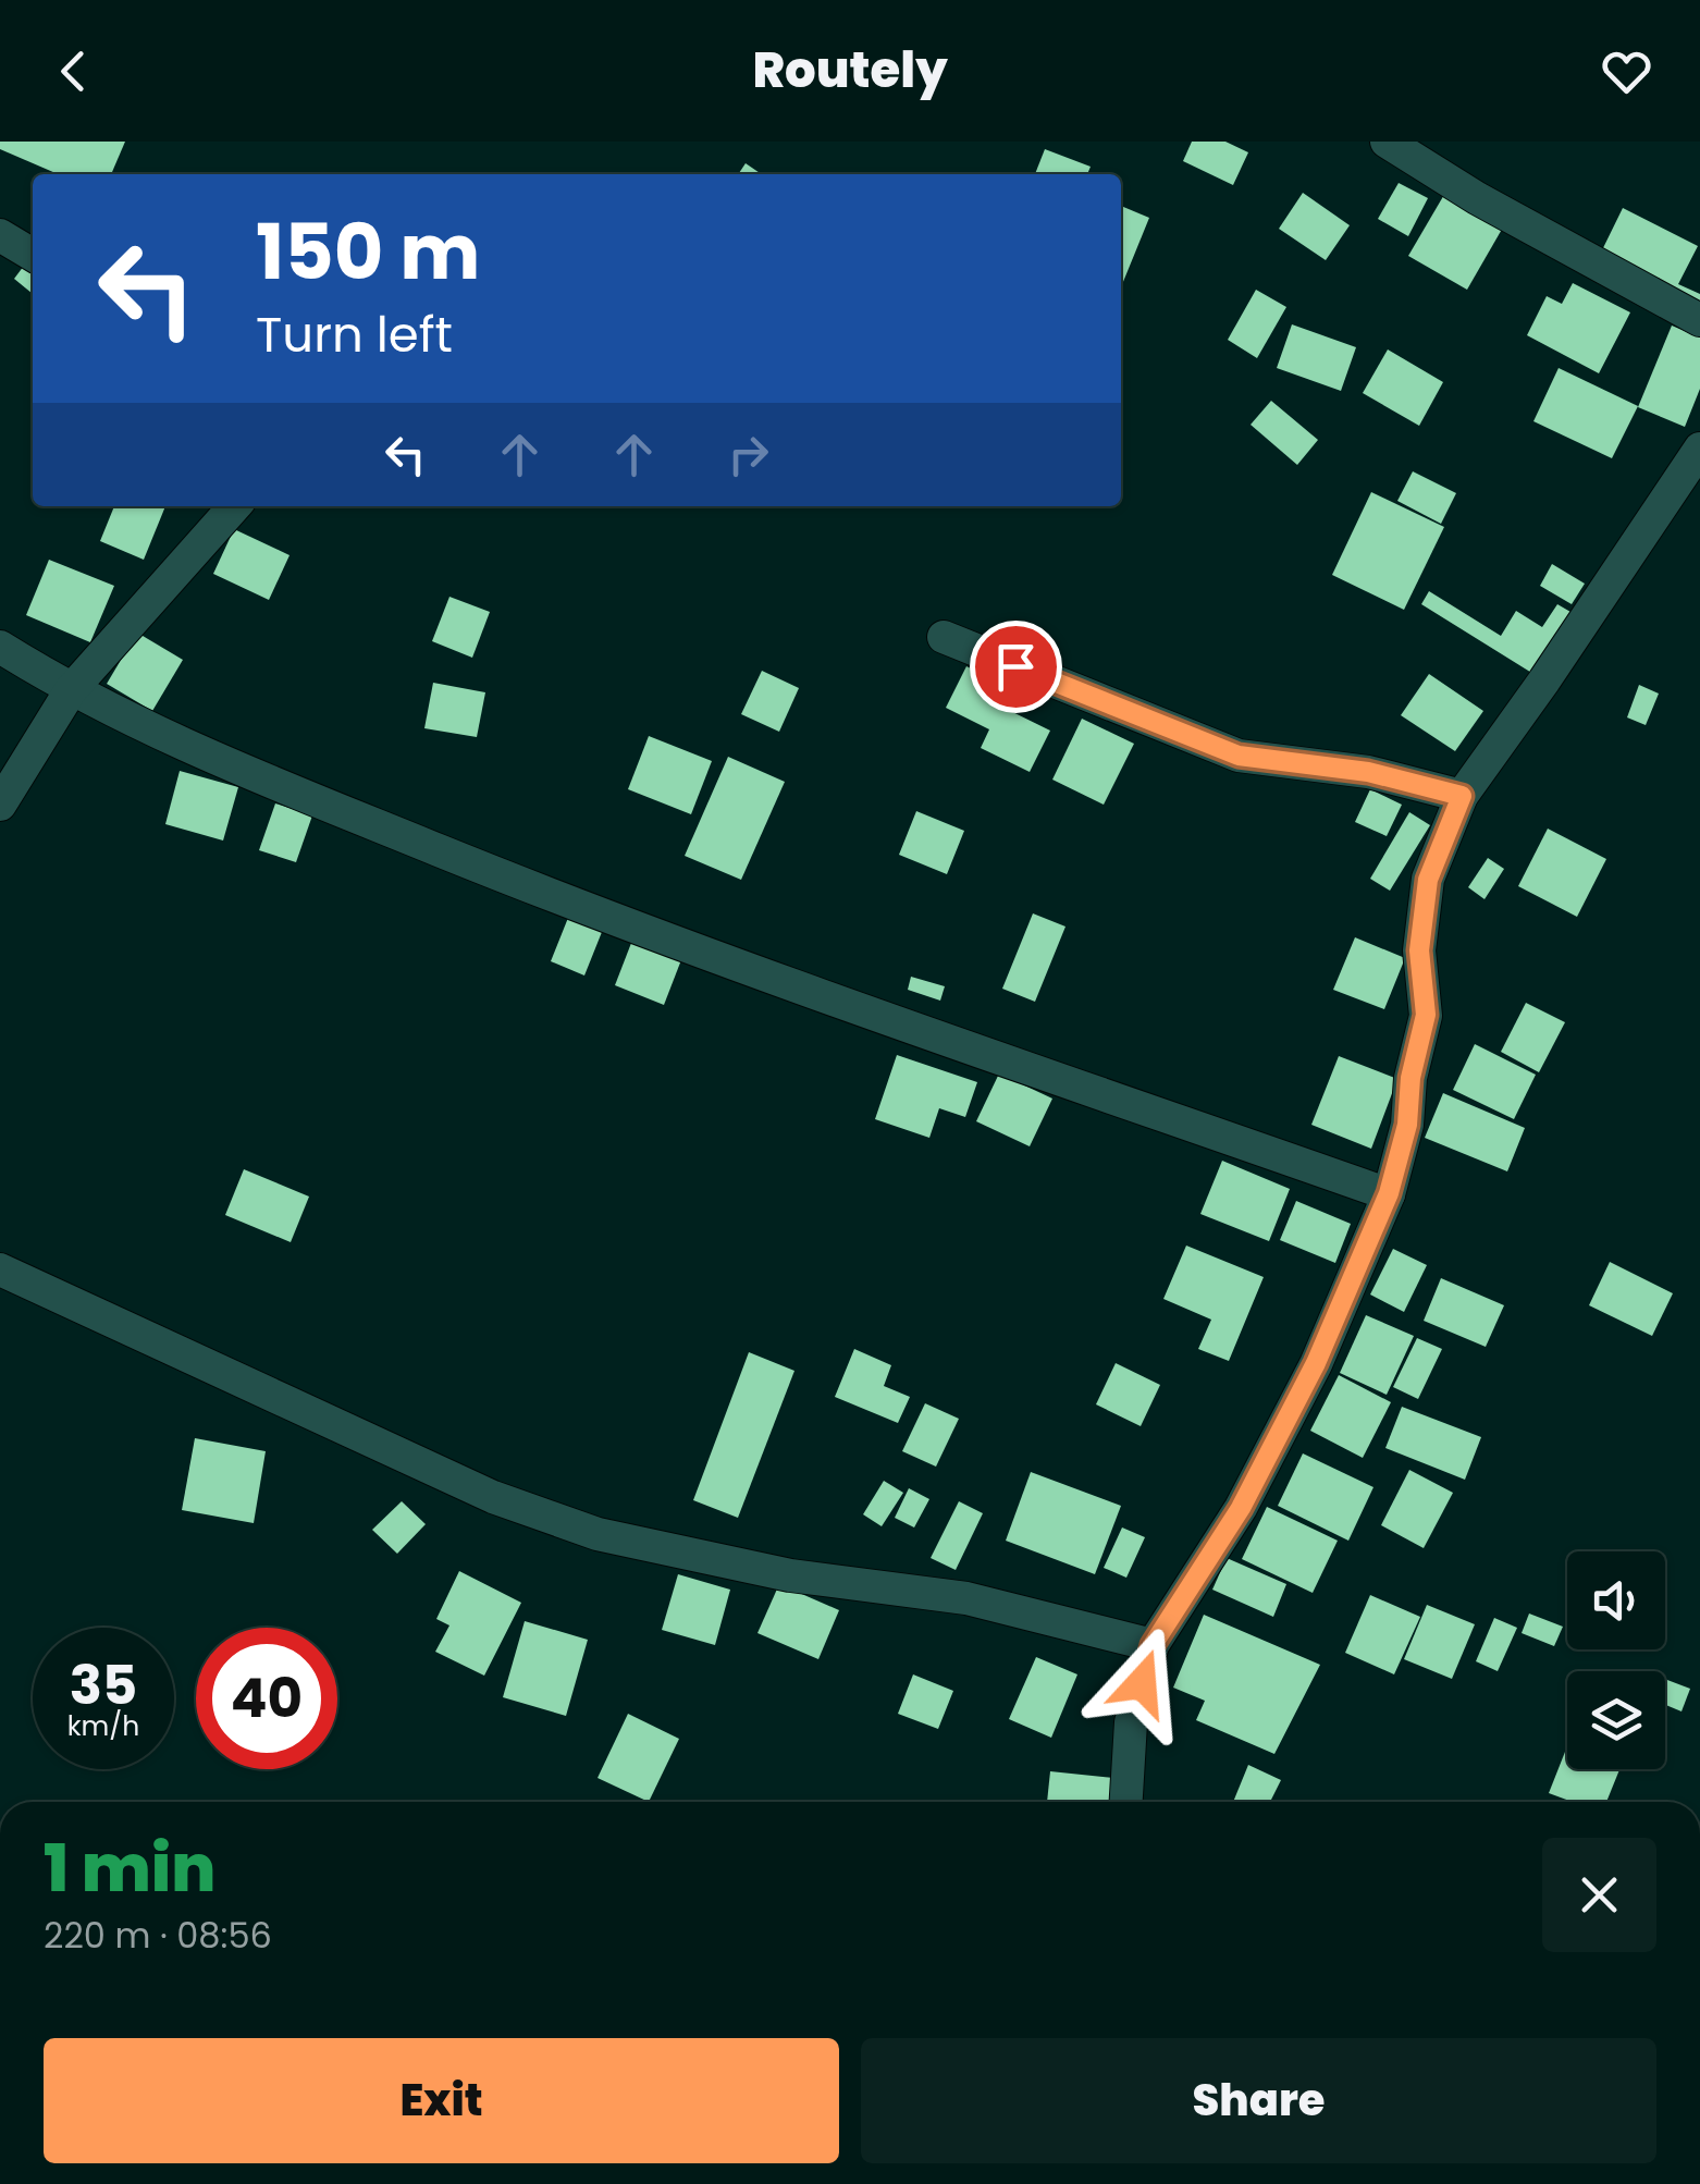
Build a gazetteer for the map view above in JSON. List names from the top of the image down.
{
  "page": {
    "header": "Routely",
    "turn": ["150 m", "Turn left"],
    "speed": "35 km/h",
    "limit": "40",
    "heading": ["1 min", "220 m · 08:56"],
    "buttons": ["Exit", "Share"]
  }
}
